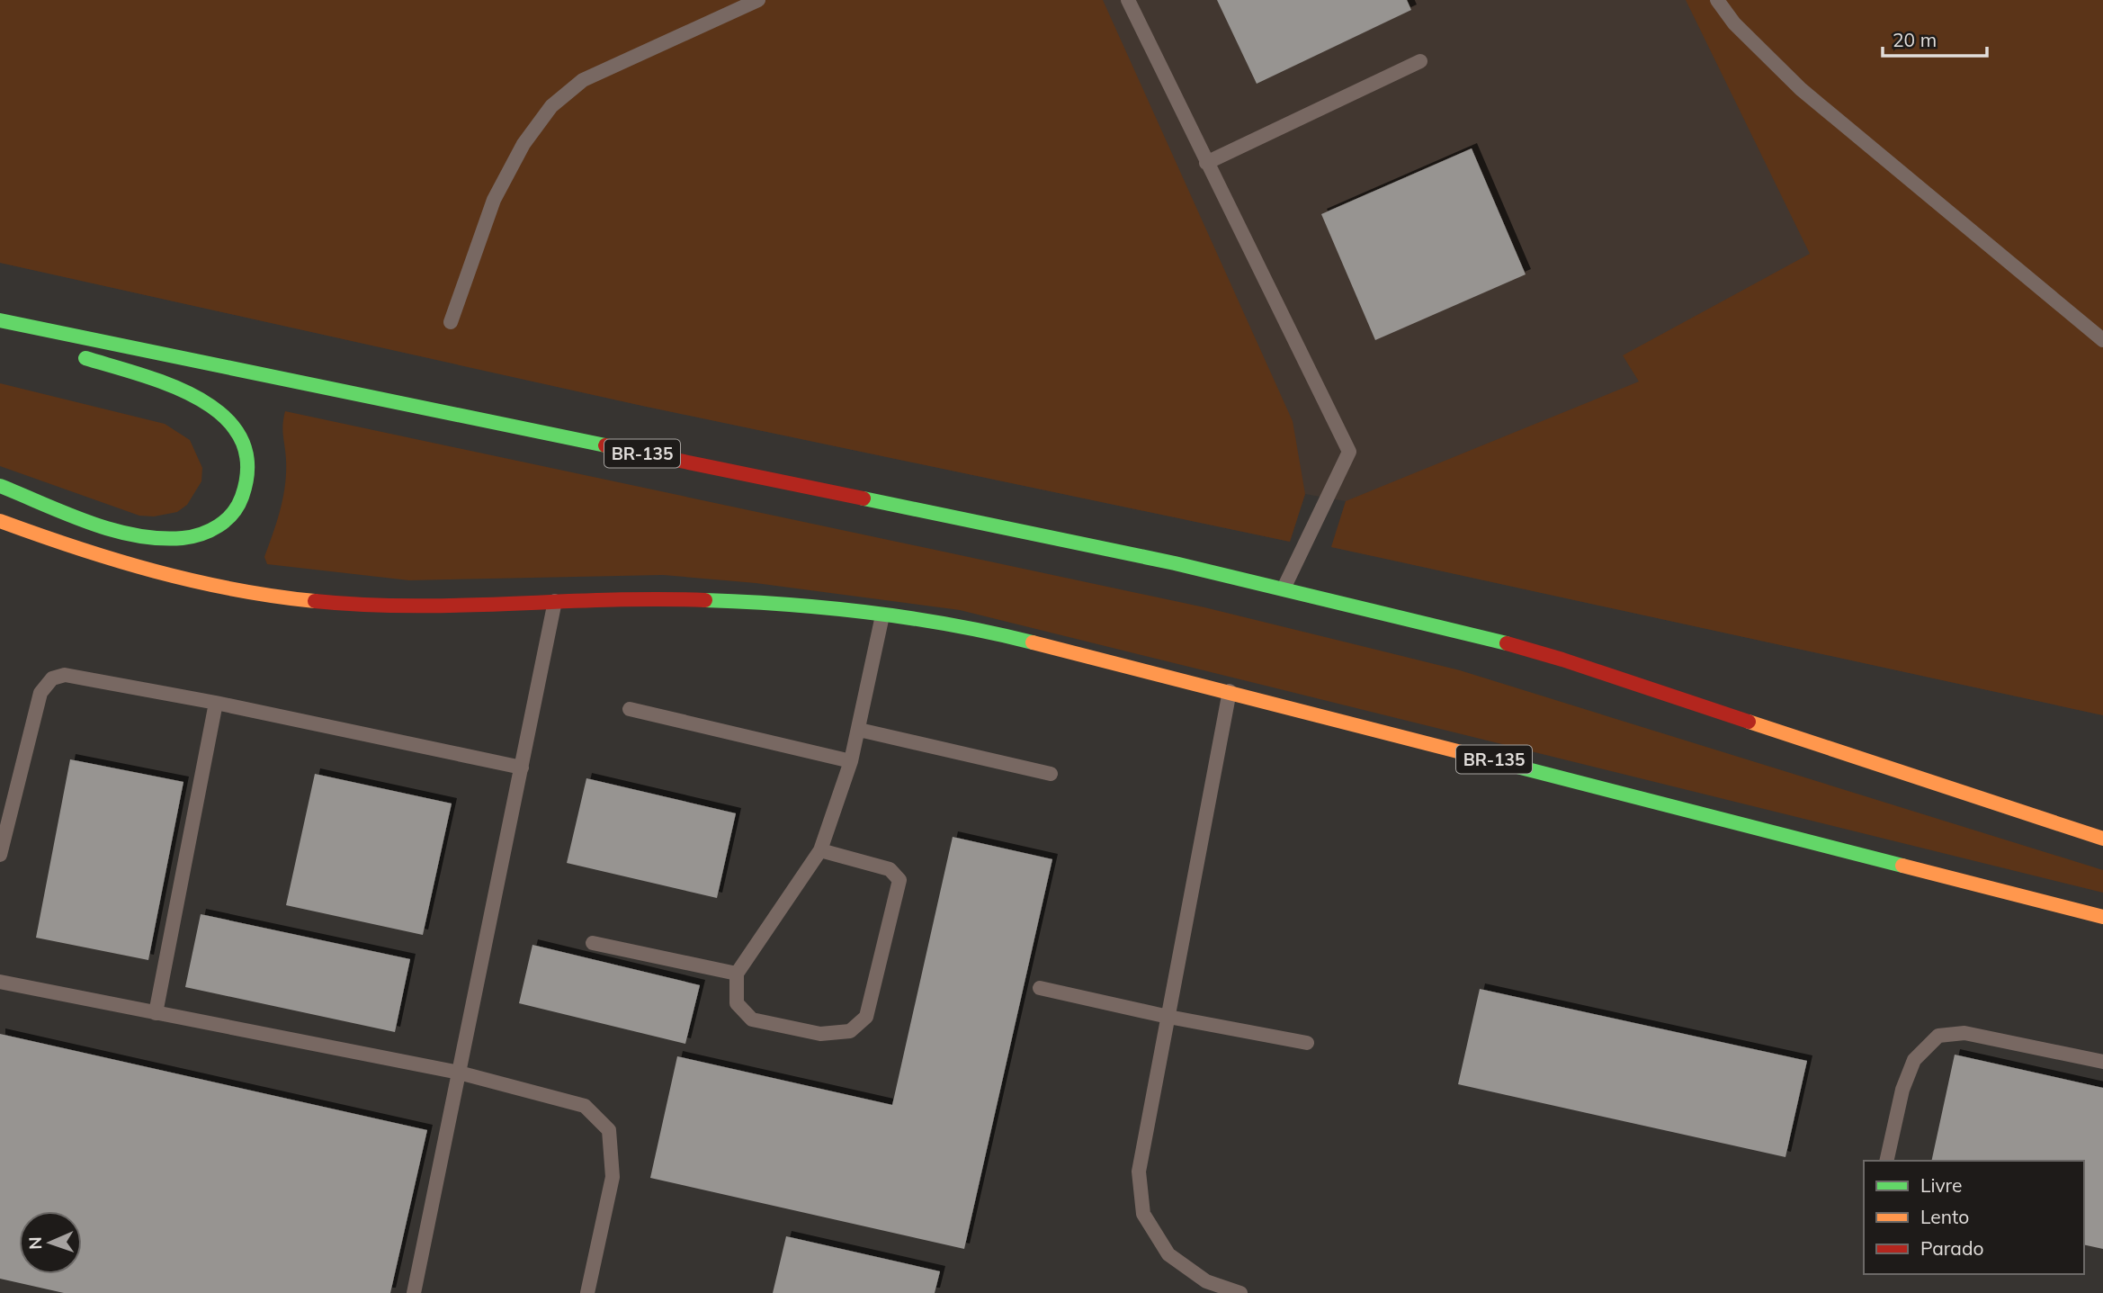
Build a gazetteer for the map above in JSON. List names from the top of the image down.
{
  "streets": {
    "highway": ["BR-135"]
  },
  "legend": ["Livre", "Lento", "Parado"],
  "scale_bar": "20 m",
  "north": "left"
}
